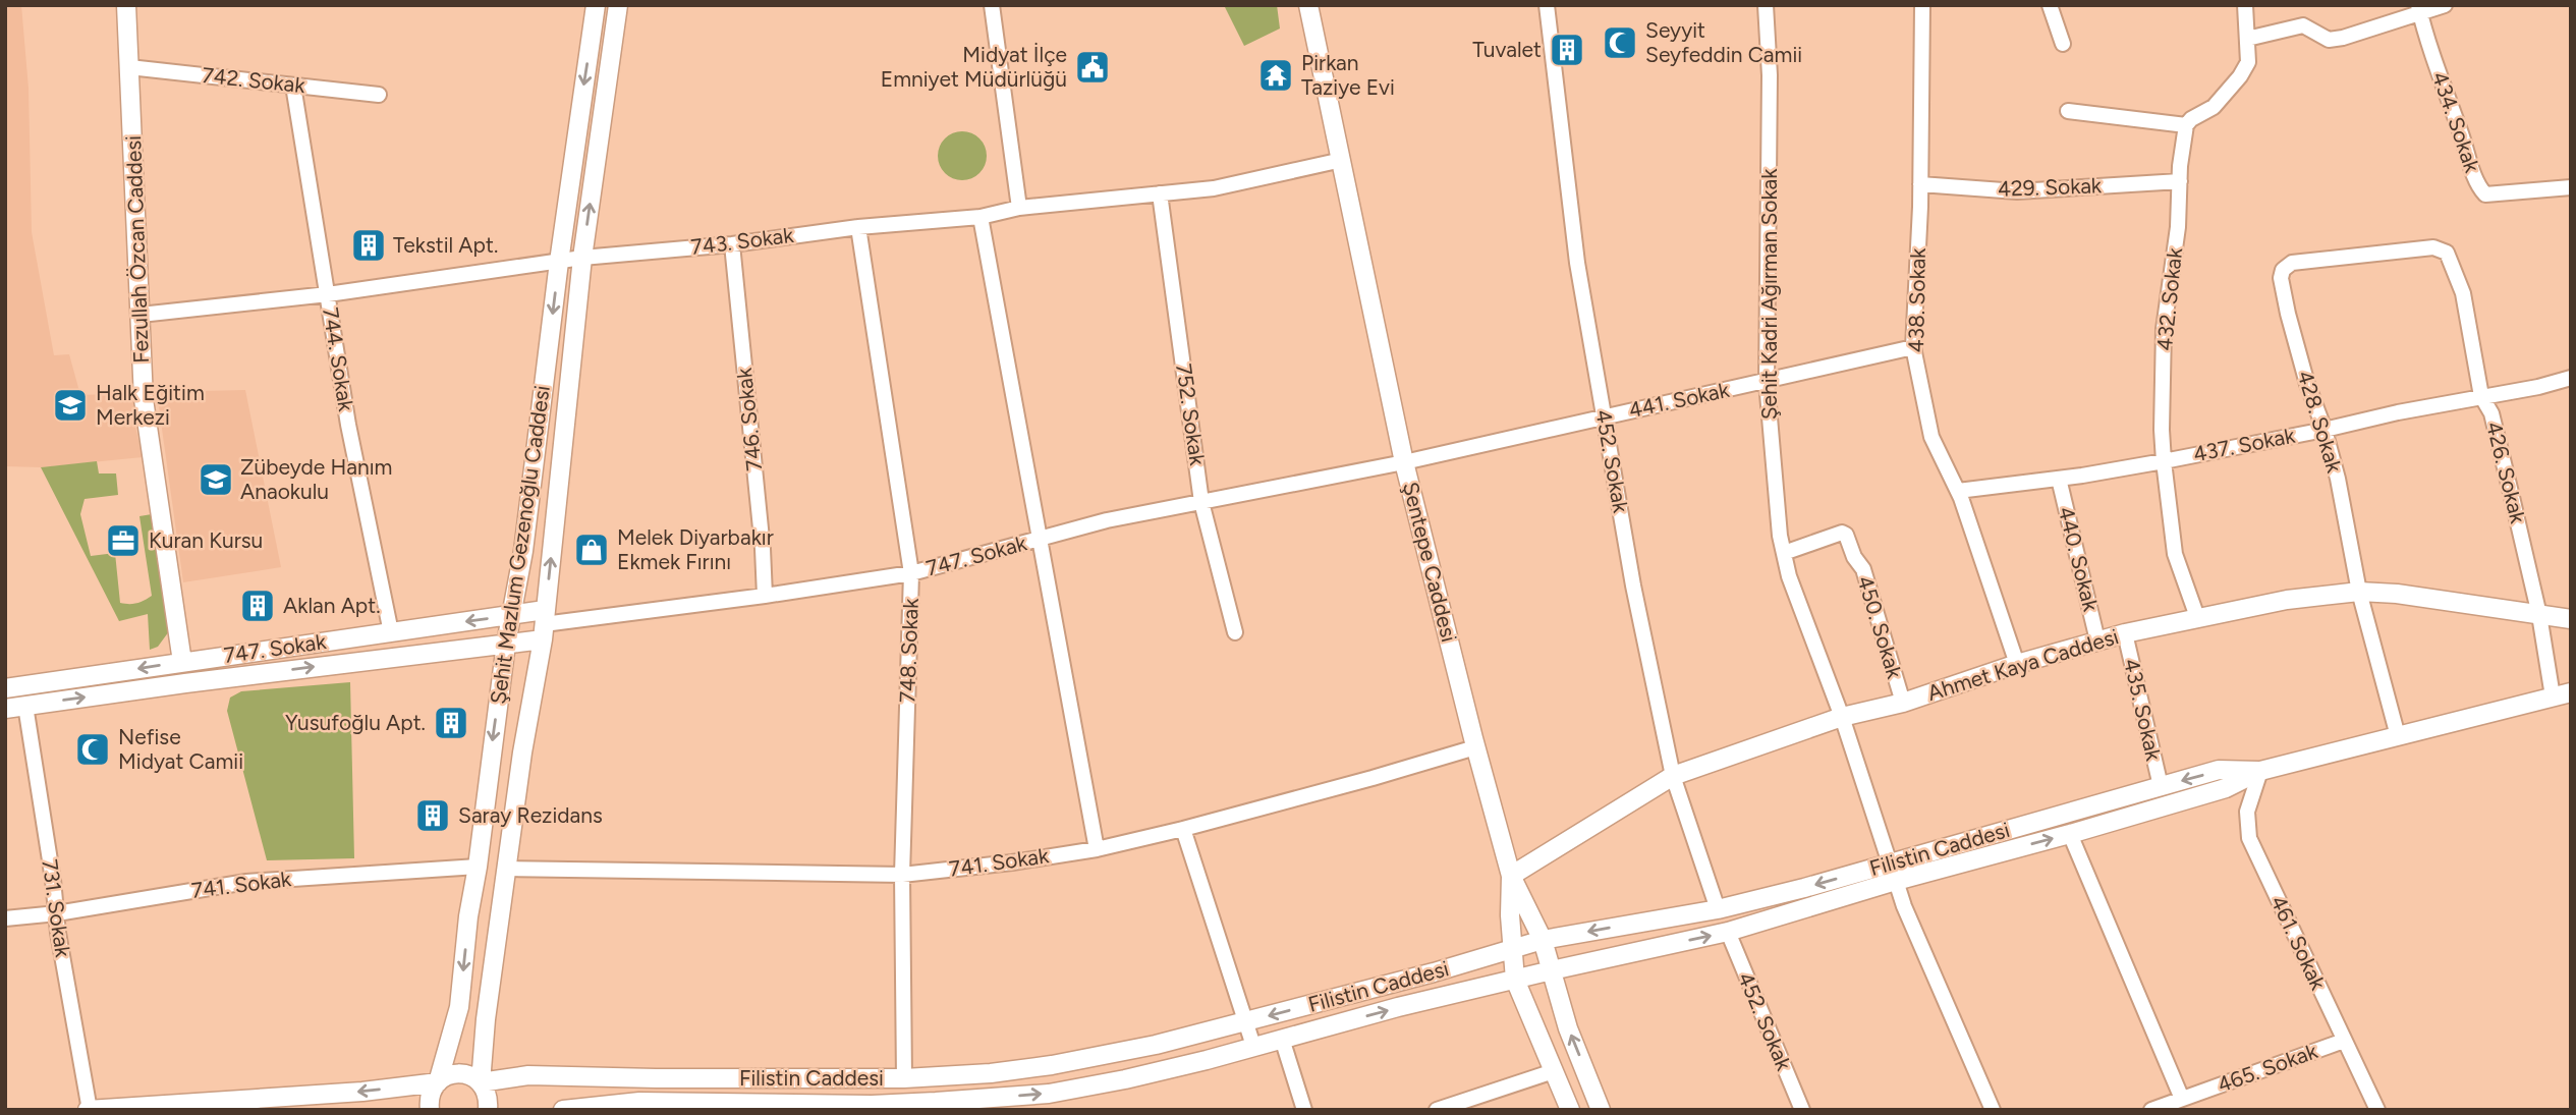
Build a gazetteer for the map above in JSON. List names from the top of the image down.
{
  "streets": {
    "street": [
      "742. Sokak",
      "434. Sokak",
      "429. Sokak",
      "743. Sokak",
      "Fezullah Özcan Caddesi",
      "Şehit Kadri Ağırman Sokak",
      "432. Sokak",
      "438. Sokak",
      "744. Sokak",
      "441. Sokak",
      "752. Sokak",
      "746. Sokak",
      "428. Sokak",
      "437. Sokak",
      "452. Sokak",
      "426. Sokak",
      "Şehit Mazlum Gezenoğlu Caddesi",
      "747. Sokak",
      "440. Sokak",
      "Şentepe Caddesi",
      "450. Sokak",
      "748. Sokak",
      "Ahmet Kaya Caddesi",
      "435. Sokak",
      "Filistin Caddesi",
      "741. Sokak",
      "731. Sokak",
      "461. Sokak",
      "465. Sokak"
    ]
  },
  "crossings": [
    ["742. Sokak", "Fezullah Özcan Caddesi"],
    ["742. Sokak", "744. Sokak"],
    ["429. Sokak", "432. Sokak"],
    ["429. Sokak", "438. Sokak"],
    ["743. Sokak", "Fezullah Özcan Caddesi"],
    ["743. Sokak", "744. Sokak"],
    ["743. Sokak", "752. Sokak"],
    ["743. Sokak", "746. Sokak"],
    ["743. Sokak", "Şehit Mazlum Gezenoğlu Caddesi"],
    ["743. Sokak", "Şentepe Caddesi"],
    ["743. Sokak", "748. Sokak"],
    ["Fezullah Özcan Caddesi", "747. Sokak"],
    ["Şehit Kadri Ağırman Sokak", "441. Sokak"],
    ["Şehit Kadri Ağırman Sokak", "450. Sokak"],
    ["Şehit Kadri Ağırman Sokak", "Ahmet Kaya Caddesi"],
    ["Şehit Kadri Ağırman Sokak", "Filistin Caddesi"],
    ["432. Sokak", "437. Sokak"],
    ["432. Sokak", "Ahmet Kaya Caddesi"],
    ["438. Sokak", "441. Sokak"],
    ["438. Sokak", "437. Sokak"],
    ["438. Sokak", "Ahmet Kaya Caddesi"],
    ["744. Sokak", "747. Sokak"],
    ["441. Sokak", "452. Sokak"],
    ["441. Sokak", "747. Sokak"],
    ["441. Sokak", "Şentepe Caddesi"],
    ["752. Sokak", "747. Sokak"],
    ["746. Sokak", "747. Sokak"],
    ["428. Sokak", "437. Sokak"],
    ["428. Sokak", "426. Sokak"],
    ["428. Sokak", "Ahmet Kaya Caddesi"],
    ["428. Sokak", "Filistin Caddesi"],
    ["437. Sokak", "426. Sokak"],
    ["437. Sokak", "440. Sokak"],
    ["452. Sokak", "Ahmet Kaya Caddesi"],
    ["452. Sokak", "Filistin Caddesi"],
    ["426. Sokak", "Ahmet Kaya Caddesi"],
    ["426. Sokak", "Filistin Caddesi"],
    ["Şehit Mazlum Gezenoğlu Caddesi", "747. Sokak"],
    ["Şehit Mazlum Gezenoğlu Caddesi", "Filistin Caddesi"],
    ["Şehit Mazlum Gezenoğlu Caddesi", "741. Sokak"],
    ["747. Sokak", "Şentepe Caddesi"],
    ["747. Sokak", "748. Sokak"],
    ["440. Sokak", "Ahmet Kaya Caddesi"],
    ["Şentepe Caddesi", "Ahmet Kaya Caddesi"],
    ["Şentepe Caddesi", "Filistin Caddesi"],
    ["Şentepe Caddesi", "741. Sokak"],
    ["450. Sokak", "Ahmet Kaya Caddesi"],
    ["748. Sokak", "Filistin Caddesi"],
    ["748. Sokak", "741. Sokak"],
    ["Ahmet Kaya Caddesi", "435. Sokak"],
    ["435. Sokak", "Filistin Caddesi"],
    ["Filistin Caddesi", "461. Sokak"],
    ["741. Sokak", "731. Sokak"],
    ["461. Sokak", "465. Sokak"]
  ],
  "places": {
    "mosque": ["Seyyit Seyfeddin Camii", "Nefise Midyat Camii"],
    "building": [
      "Tuvalet",
      "Tekstil Apt.",
      "Aklan Apt.",
      "Yusufoğlu Apt.",
      "Saray Rezidans"
    ],
    "public building": ["Midyat İlçe Emniyet Müdürlüğü"],
    "temple": ["Pirkan Taziye Evi"],
    "school or university": ["Halk Eğitim Merkezi", "Zübeyde Hanım Anaokulu"],
    "office": ["Kuran Kursu"],
    "shop": ["Melek Diyarbakır Ekmek Fırını"]
  }
}
